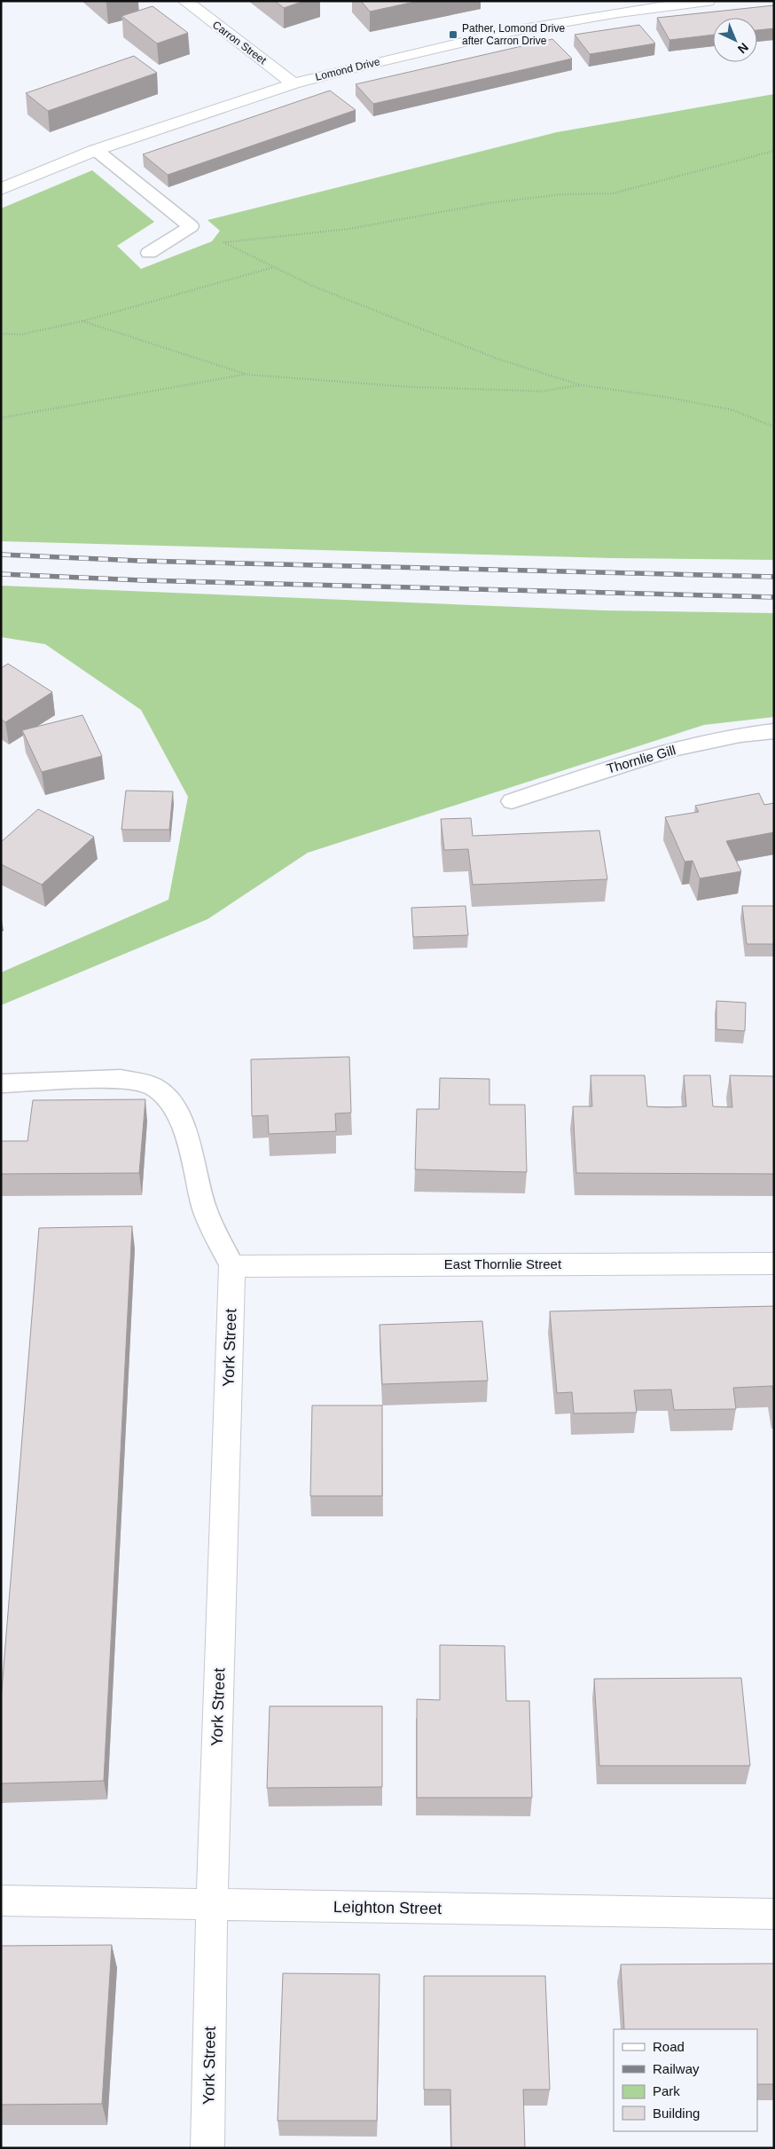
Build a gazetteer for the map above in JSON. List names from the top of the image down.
{
  "streets": {
    "street": [
      "Carron Street",
      "Lomond Drive",
      "East Thornlie Street",
      "York Street",
      "Leighton Street"
    ],
    "lane": ["Thornlie Gill"]
  },
  "crossings": [
    ["Carron Street", "Lomond Drive"],
    ["East Thornlie Street", "York Street"],
    ["York Street", "Leighton Street"]
  ],
  "places": {
    "transit": ["Pather, Lomond Drive after Carron Drive"]
  },
  "legend": [
    "Road",
    "Railway",
    "Park",
    "Building"
  ],
  "north": "bottom right"
}
